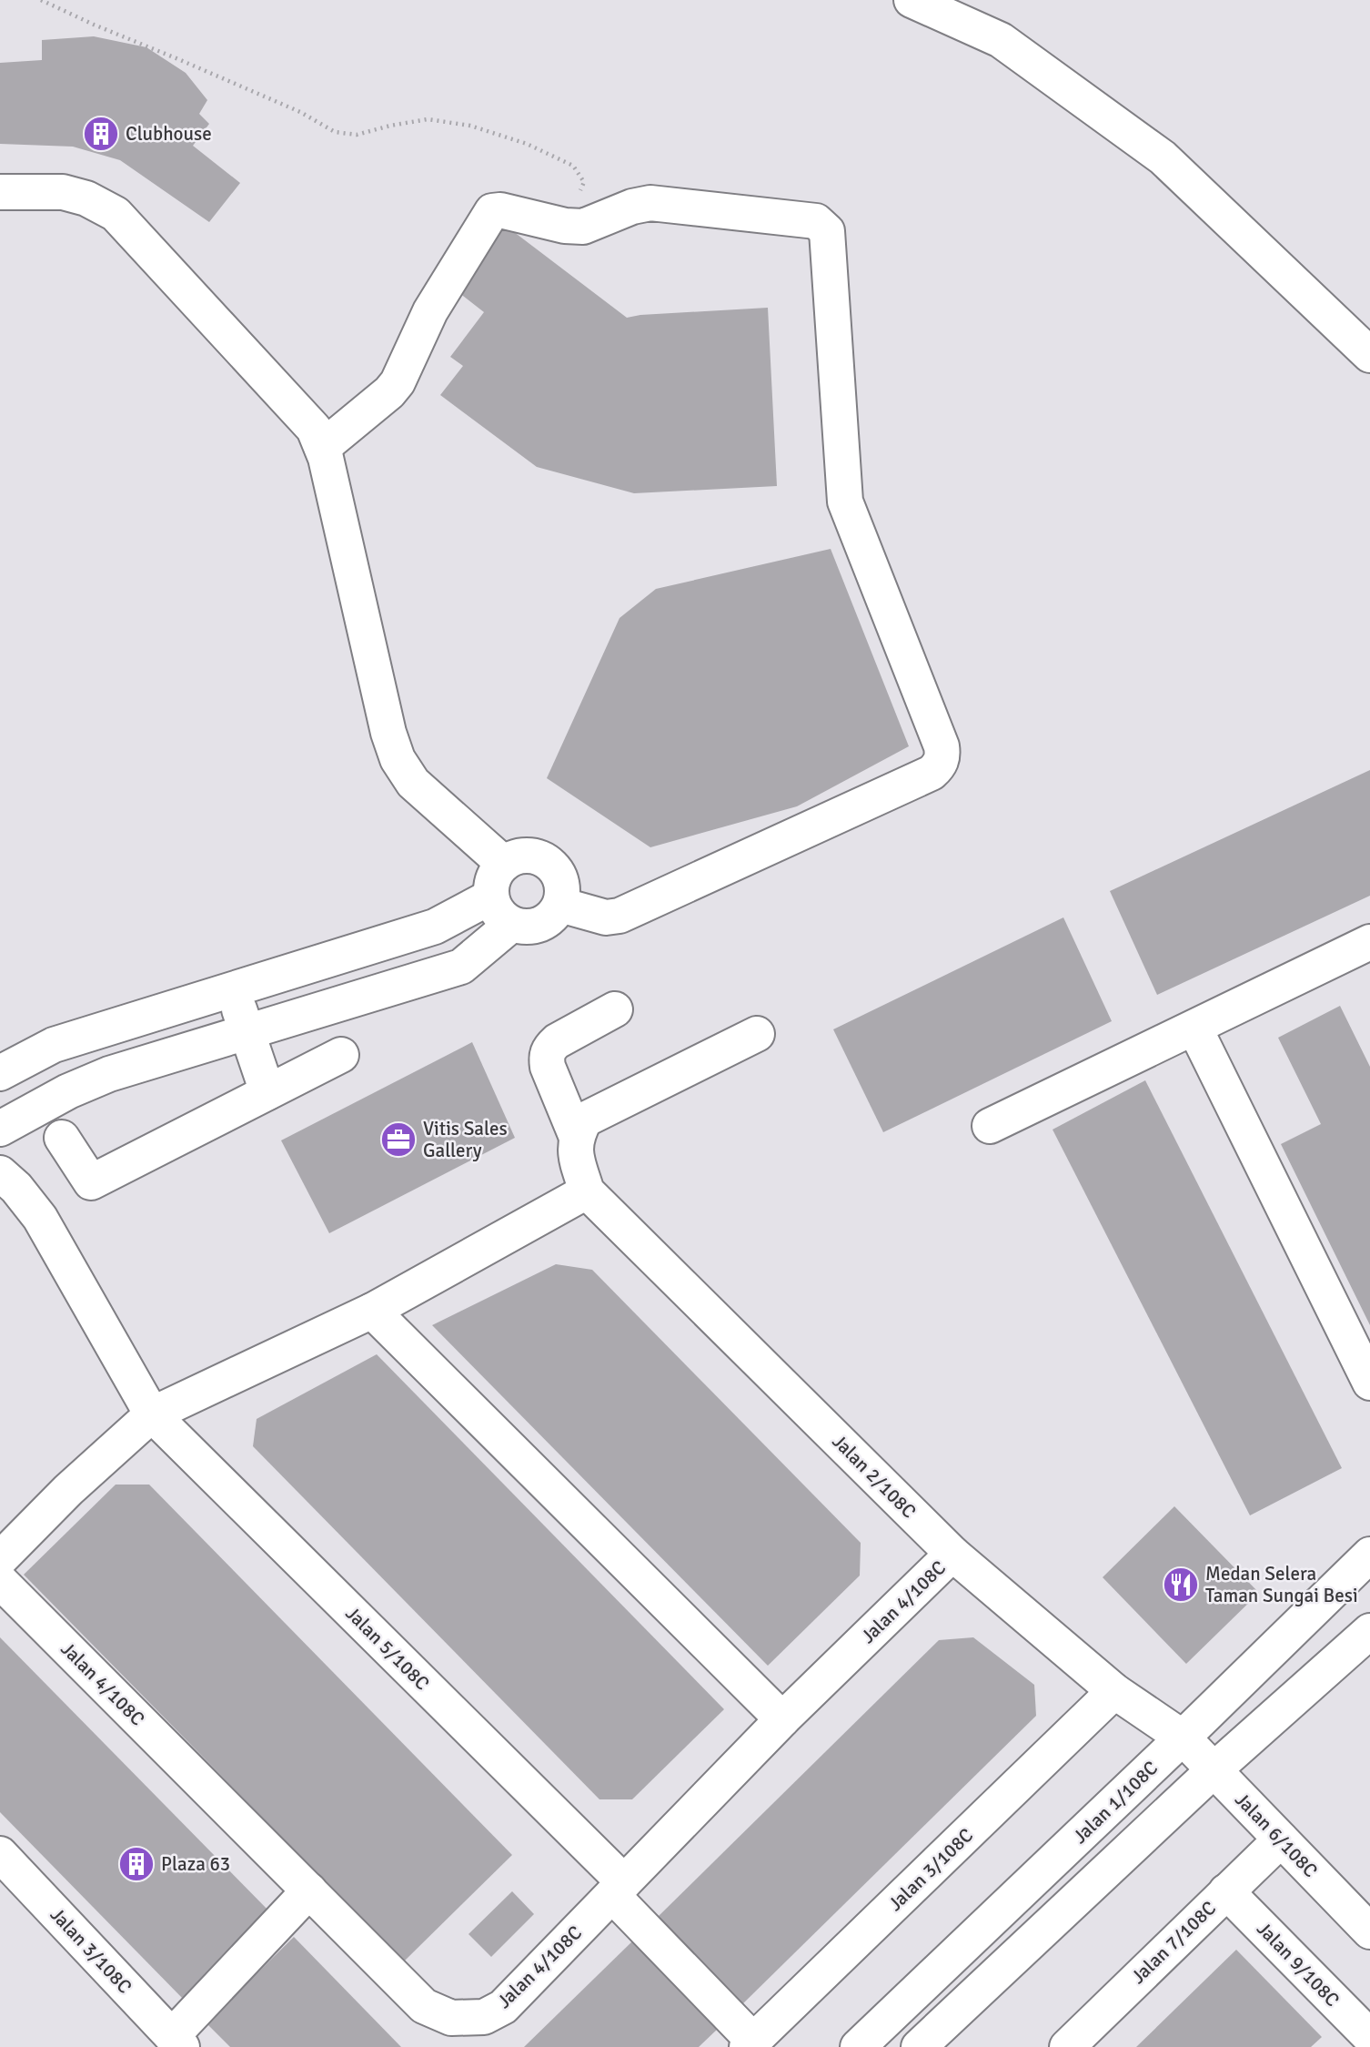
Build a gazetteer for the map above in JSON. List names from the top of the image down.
{
  "streets": {
    "main road": [
      "Jalan 2/108C",
      "Jalan 4/108C",
      "Jalan 5/108C",
      "Jalan 1/108C",
      "Jalan 6/108C",
      "Jalan 3/108C",
      "Jalan 7/108C",
      "Jalan 9/108C"
    ]
  },
  "crossings": [
    ["Jalan 2/108C", "Jalan 4/108C"],
    ["Jalan 2/108C", "Jalan 1/108C"],
    ["Jalan 2/108C", "Jalan 6/108C"],
    ["Jalan 2/108C", "Jalan 3/108C"],
    ["Jalan 4/108C", "Jalan 5/108C"],
    ["Jalan 5/108C", "Jalan 3/108C"],
    ["Jalan 1/108C", "Jalan 6/108C"],
    ["Jalan 6/108C", "Jalan 7/108C"],
    ["Jalan 7/108C", "Jalan 9/108C"]
  ],
  "places": {
    "building": ["Clubhouse", "Plaza 63"],
    "office": ["Vitis Sales Gallery"],
    "restaurant": ["Medan Selera Taman Sungai Besi"]
  }
}
